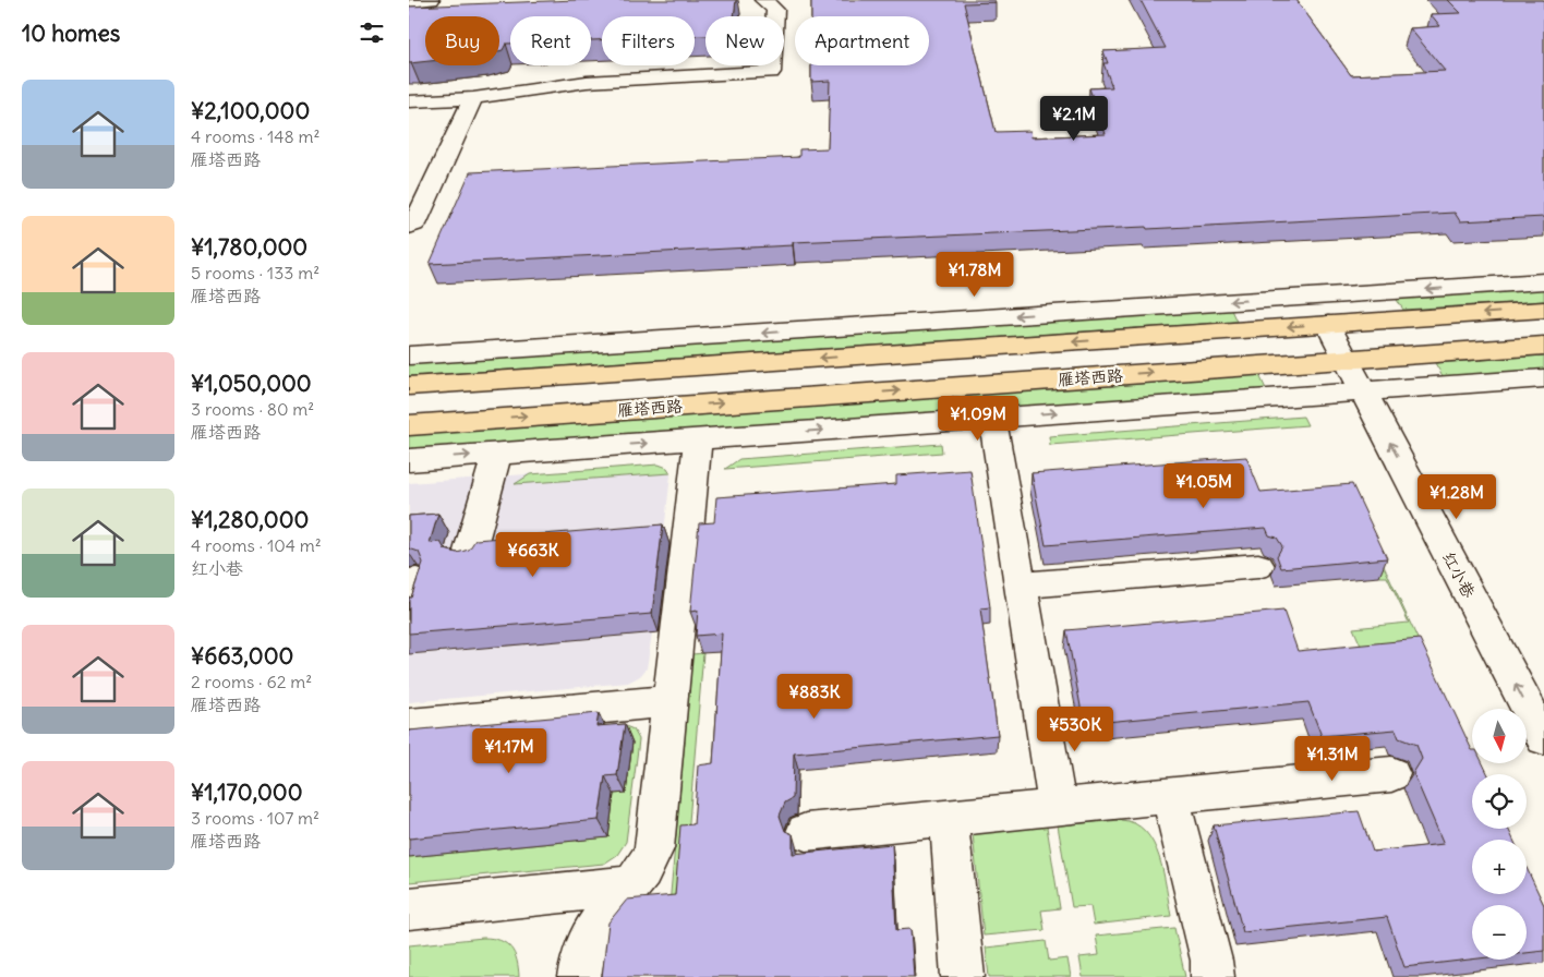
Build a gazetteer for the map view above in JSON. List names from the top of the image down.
{
  "streets": {
    "main road": ["雁塔西路"],
    "street": ["红小巷"]
  },
  "crossings": [
    ["雁塔西路", "红小巷"]
  ],
  "one_way": ["红小巷"],
  "north": "bottom",
  "page": {
    "heading": "10 homes",
    "chip": [
      "Buy",
      "Rent",
      "Filters",
      "New",
      "Apartment"
    ],
    "list": [
      {
        "name": "¥2,100,000",
        "note": "4 rooms · 148 m² · 雁塔西路"
      },
      {
        "name": "¥1,780,000",
        "note": "5 rooms · 133 m² · 雁塔西路"
      },
      {
        "name": "¥1,050,000",
        "note": "3 rooms · 80 m² · 雁塔西路"
      },
      {
        "name": "¥1,280,000",
        "note": "4 rooms · 104 m² · 红小巷"
      },
      {
        "name": "¥663,000",
        "note": "2 rooms · 62 m² · 雁塔西路"
      },
      {
        "name": "¥1,170,000",
        "note": "3 rooms · 107 m² · 雁塔西路"
      }
    ],
    "price": [
      "¥2.1M",
      "¥1.78M",
      "¥1.09M",
      "¥1.05M",
      "¥1.28M",
      "¥663K",
      "¥883K",
      "¥530K",
      "¥1.17M",
      "¥1.31M"
    ],
    "map_buttons": ["+", "−"]
  }
}
